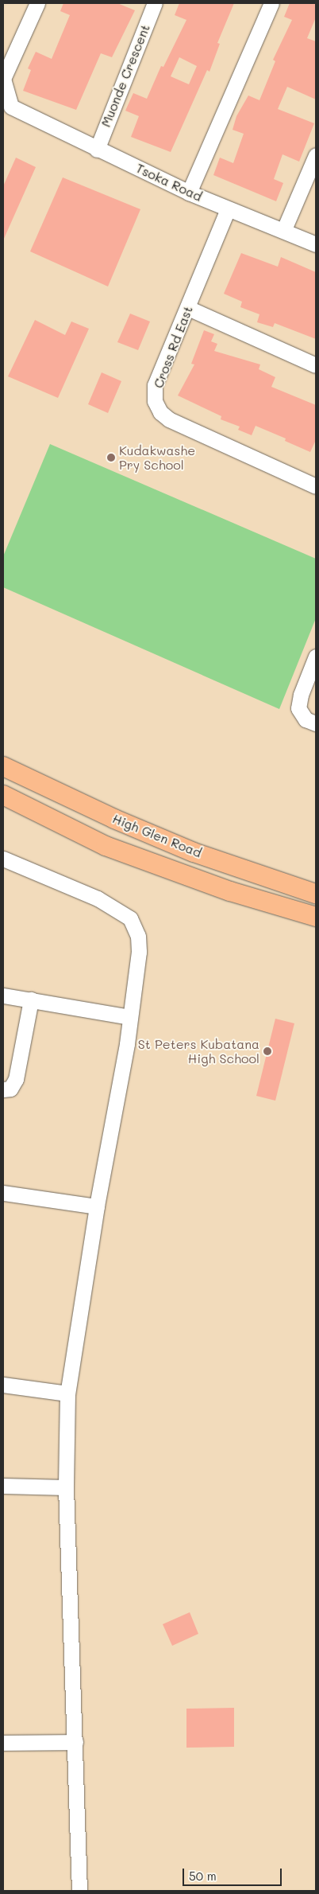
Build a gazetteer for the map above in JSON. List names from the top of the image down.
{
  "streets": {
    "main road": ["High Glen Road"],
    "street": ["Muonde Crescent", "Tsoka Road", "Cross Rd East"]
  },
  "crossings": [
    ["Muonde Crescent", "Tsoka Road"],
    ["Tsoka Road", "Cross Rd East"]
  ],
  "places": ["Kudakwashe Pry School", "St Peters Kubatana High School"],
  "scale_bar": "50 m"
}
